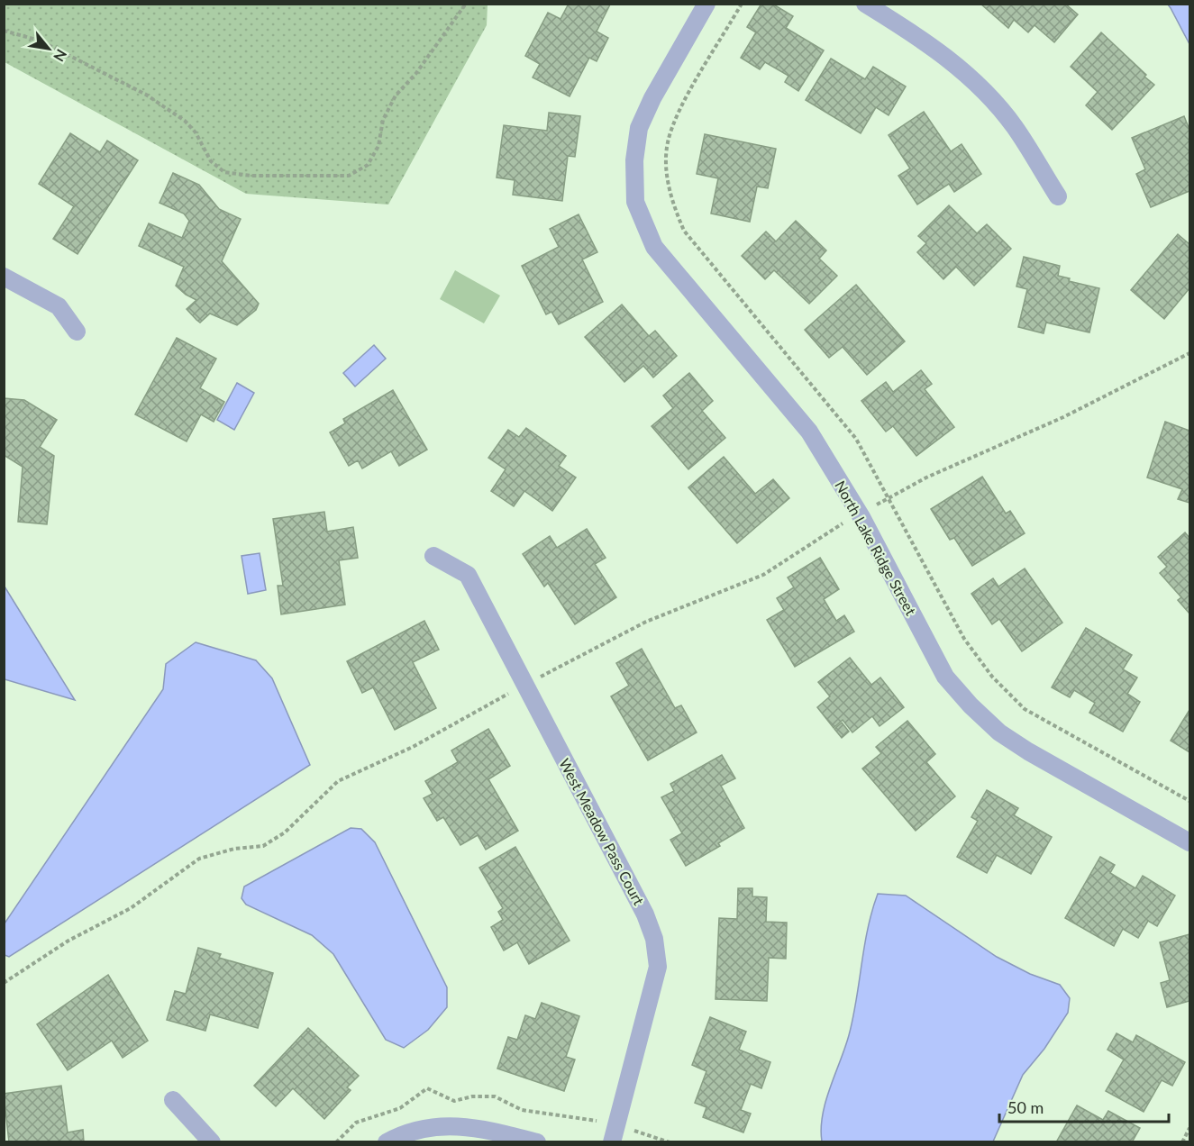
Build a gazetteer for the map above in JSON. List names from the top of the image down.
{
  "streets": {
    "street": ["North Lake Ridge Street", "West Meadow Pass Court"]
  },
  "scale_bar": "50 m",
  "north": "bottom right"
}
